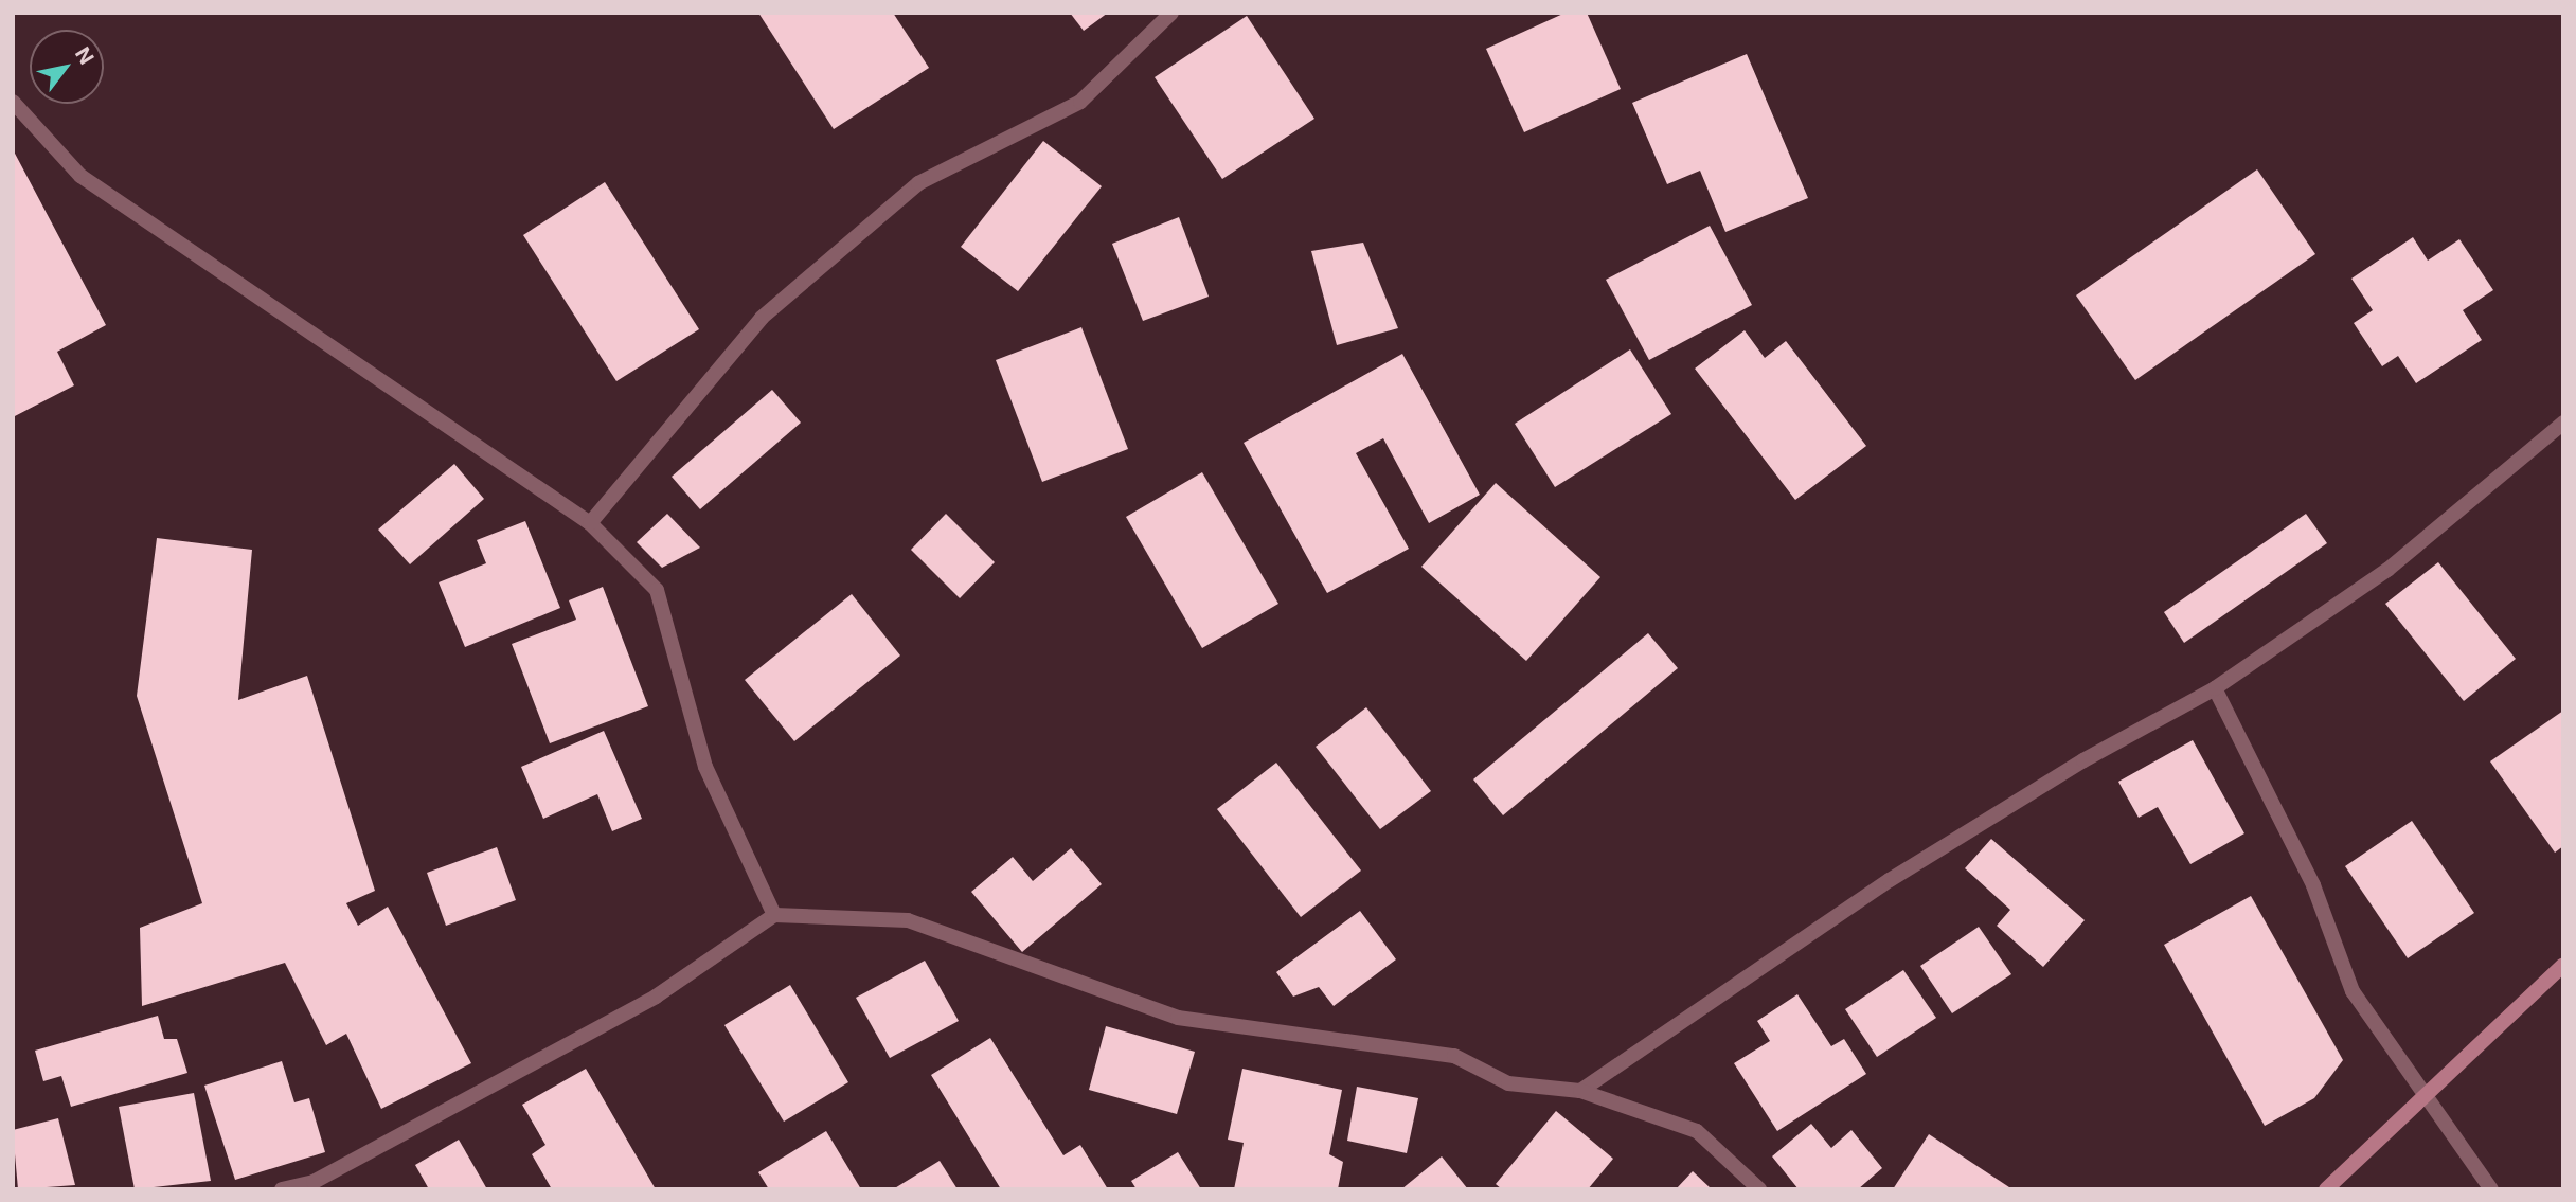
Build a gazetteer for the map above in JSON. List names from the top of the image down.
{
  "north": "top right"
}
